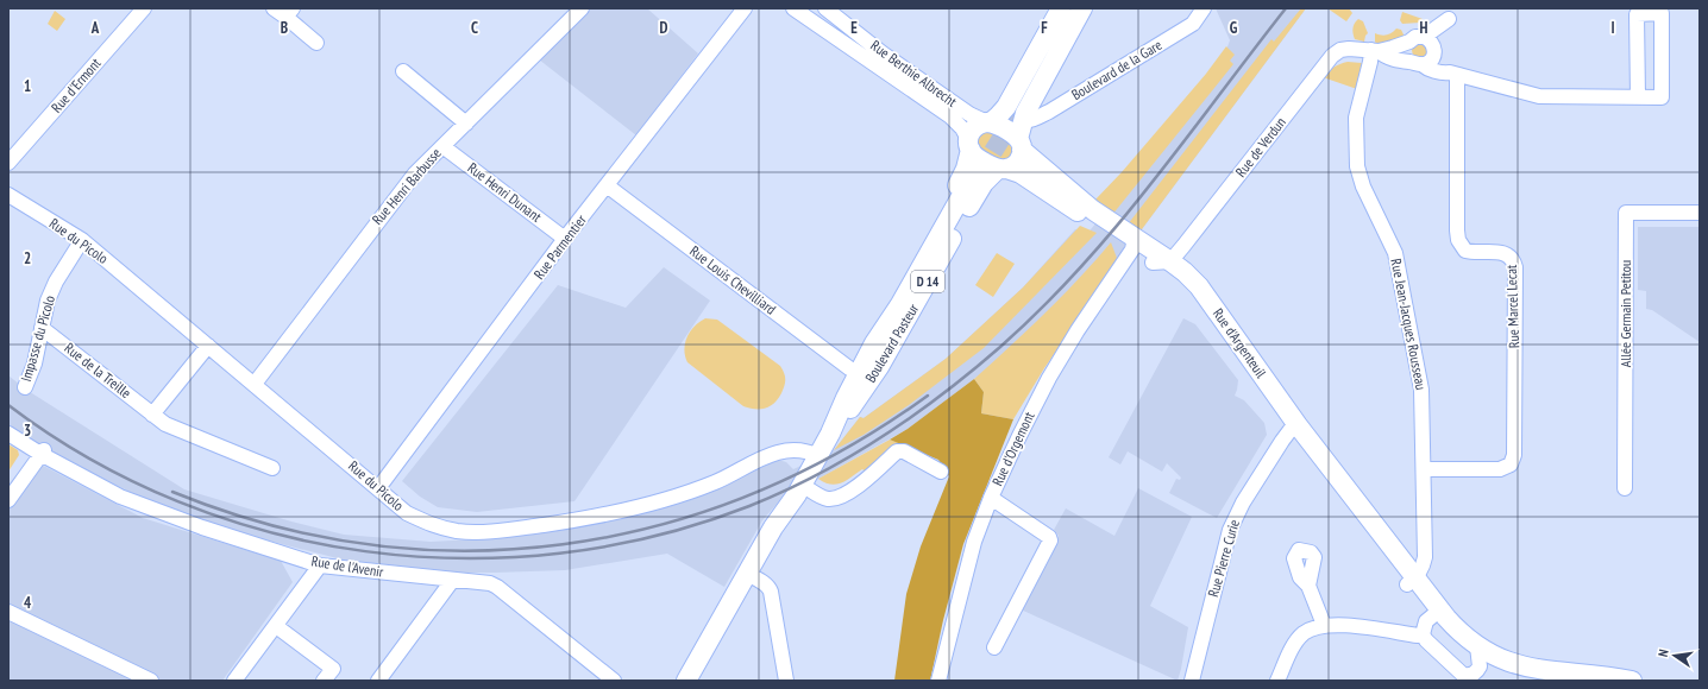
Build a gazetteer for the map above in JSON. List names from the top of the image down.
{
  "streets": {
    "main road": ["D 14", "Boulevard Pasteur", "Rue d'Argenteuil"],
    "street": [
      "Boulevard de la Gare",
      "Rue Berthie Albrecht",
      "Rue d'Ermont",
      "Rue de Verdun",
      "Rue Henri Barbusse",
      "Rue Henri Dunant",
      "Rue du Picolo",
      "Rue Parmentier",
      "Rue Louis Chevilliard",
      "Rue Marcel Lecat",
      "Allée Germain Petitou",
      "Rue Jean-Jacques Rousseau",
      "Impasse du Picolo",
      "Rue de la Treille",
      "Rue d'Orgemont",
      "Rue Pierre Curie",
      "Rue de l'Avenir"
    ]
  },
  "crossings": [
    ["Rue Berthie Albrecht", "Boulevard Pasteur"],
    ["Rue Berthie Albrecht", "Rue d'Argenteuil"],
    ["Rue de Verdun", "Rue Jean-Jacques Rousseau"],
    ["Rue de Verdun", "Rue d'Argenteuil"],
    ["Rue Henri Barbusse", "Rue Henri Dunant"],
    ["Rue Henri Barbusse", "Rue du Picolo"],
    ["Rue Henri Dunant", "Rue Parmentier"],
    ["Rue du Picolo", "Rue Parmentier"],
    ["Rue du Picolo", "Impasse du Picolo"],
    ["Rue du Picolo", "Boulevard Pasteur"],
    ["Rue Parmentier", "Rue Louis Chevilliard"],
    ["Rue Louis Chevilliard", "Boulevard Pasteur"],
    ["Rue Marcel Lecat", "Rue Jean-Jacques Rousseau"],
    ["Rue Jean-Jacques Rousseau", "Rue d'Argenteuil"],
    ["Impasse du Picolo", "Rue de la Treille"],
    ["Boulevard Pasteur", "Rue d'Argenteuil"],
    ["Rue d'Argenteuil", "Rue d'Orgemont"],
    ["Rue d'Argenteuil", "Rue Pierre Curie"]
  ],
  "north": "left",
  "grid": {
    "columns": [
      "A",
      "B",
      "C",
      "D",
      "E",
      "F",
      "G",
      "H",
      "I"
    ],
    "rows": [
      "1",
      "2",
      "3",
      "4"
    ]
  }
}
